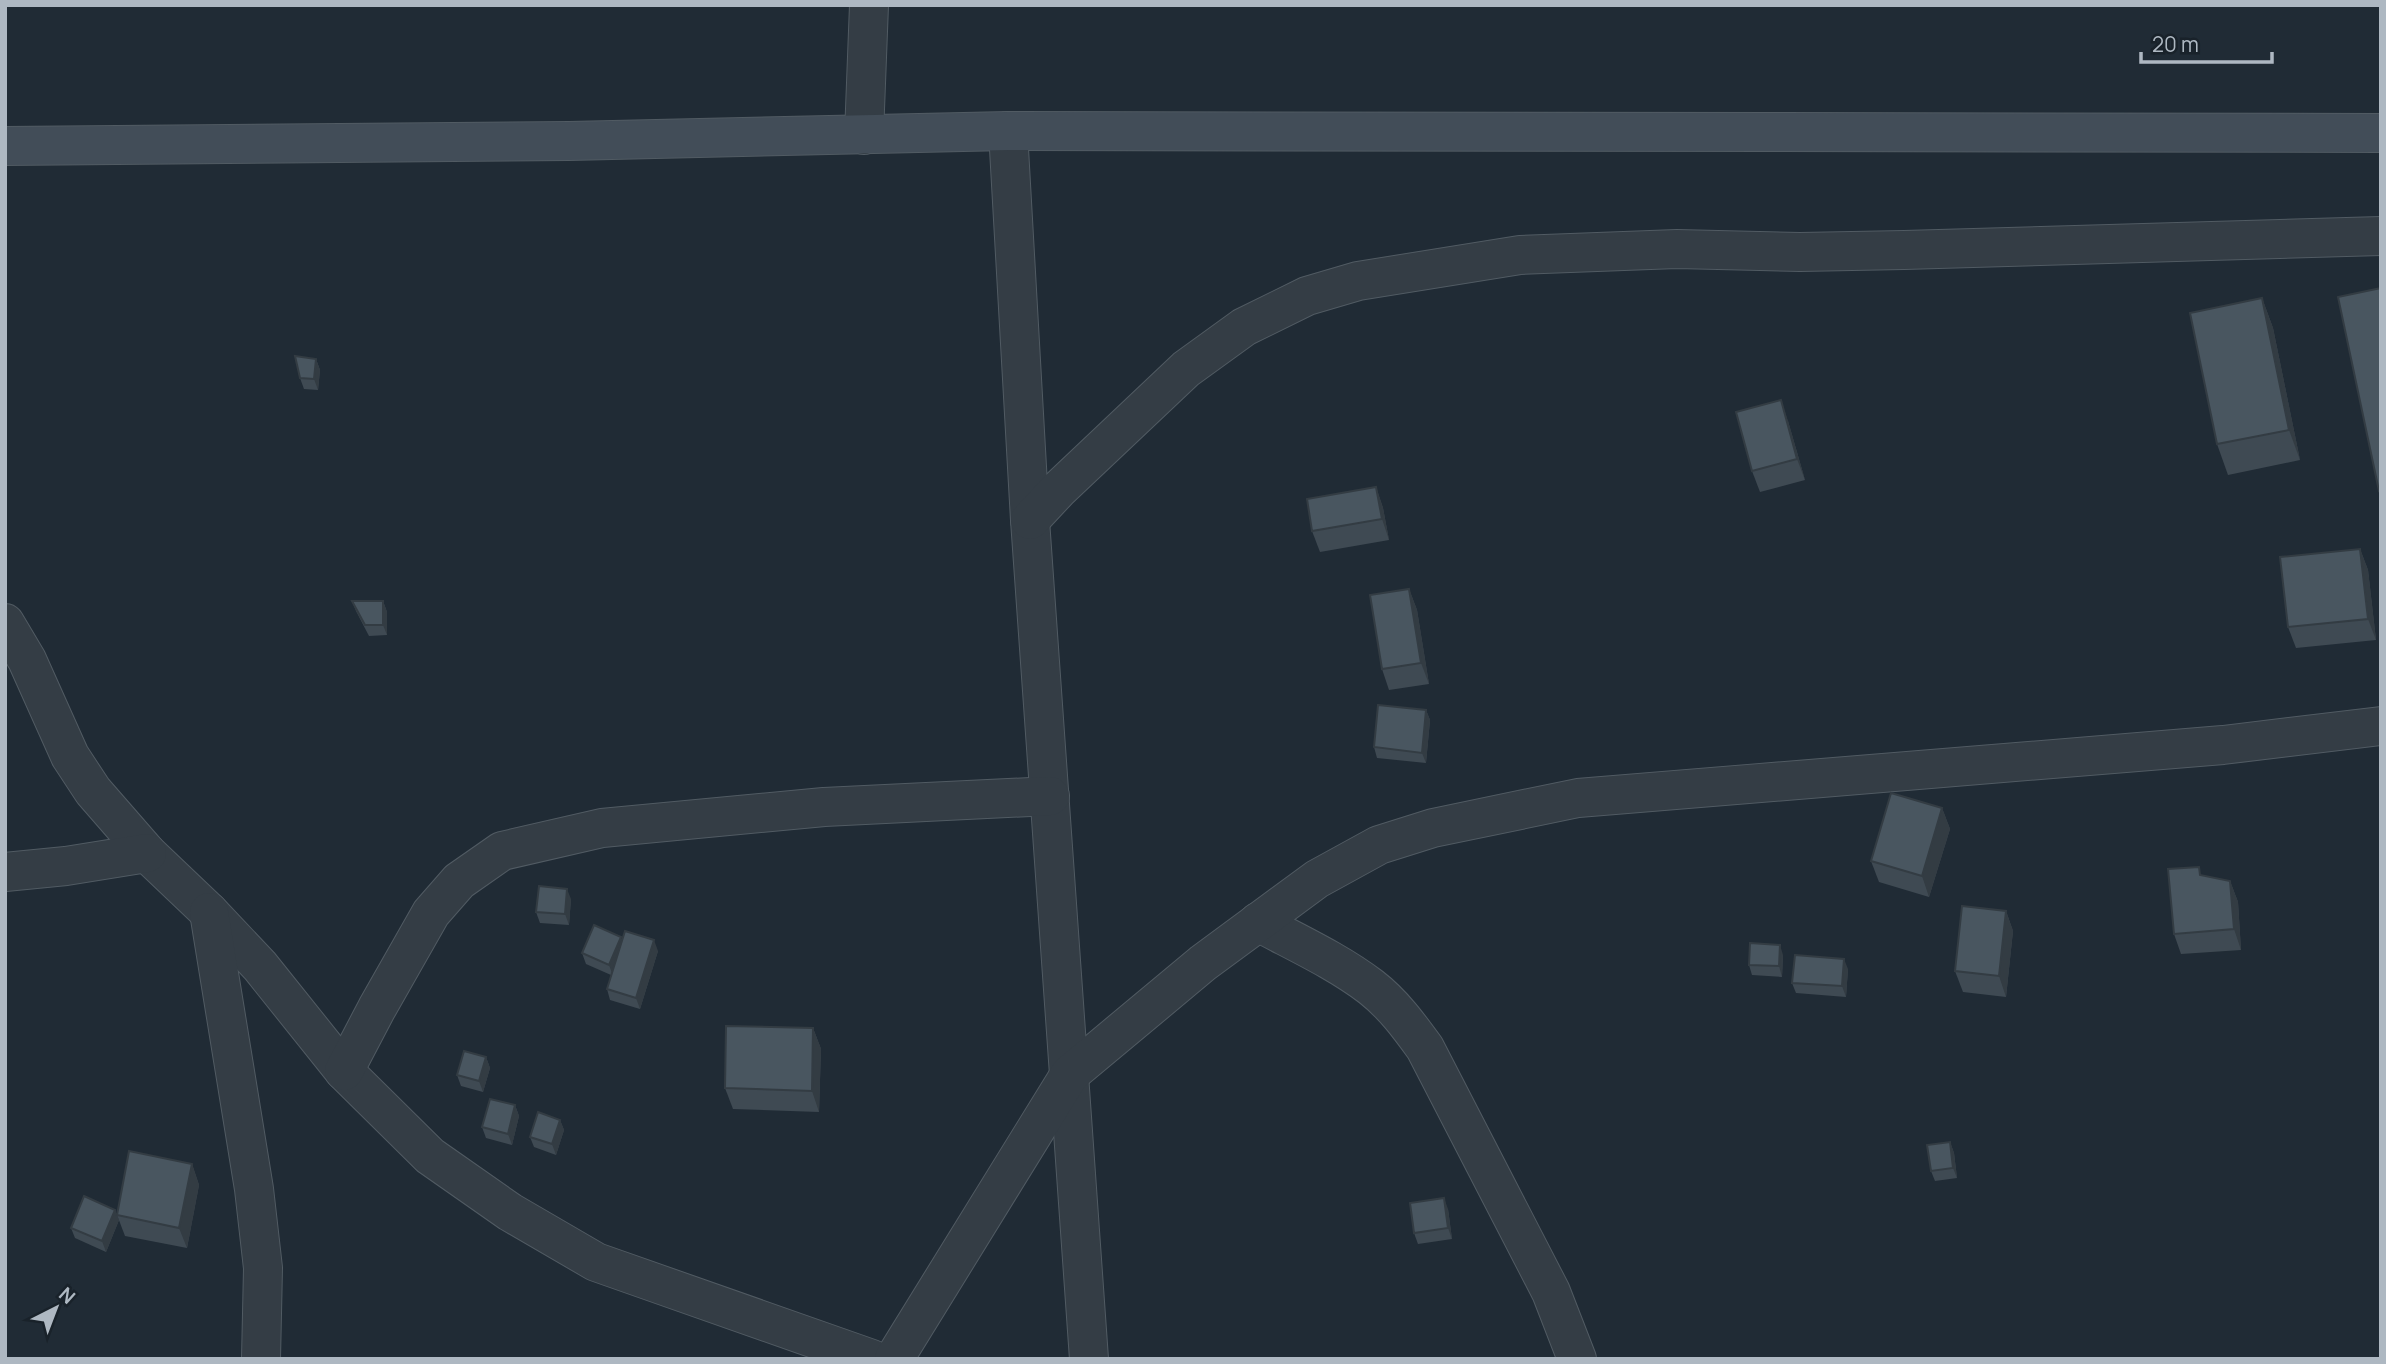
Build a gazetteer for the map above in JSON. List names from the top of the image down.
{
  "scale_bar": "20 m",
  "north": "top right"
}
